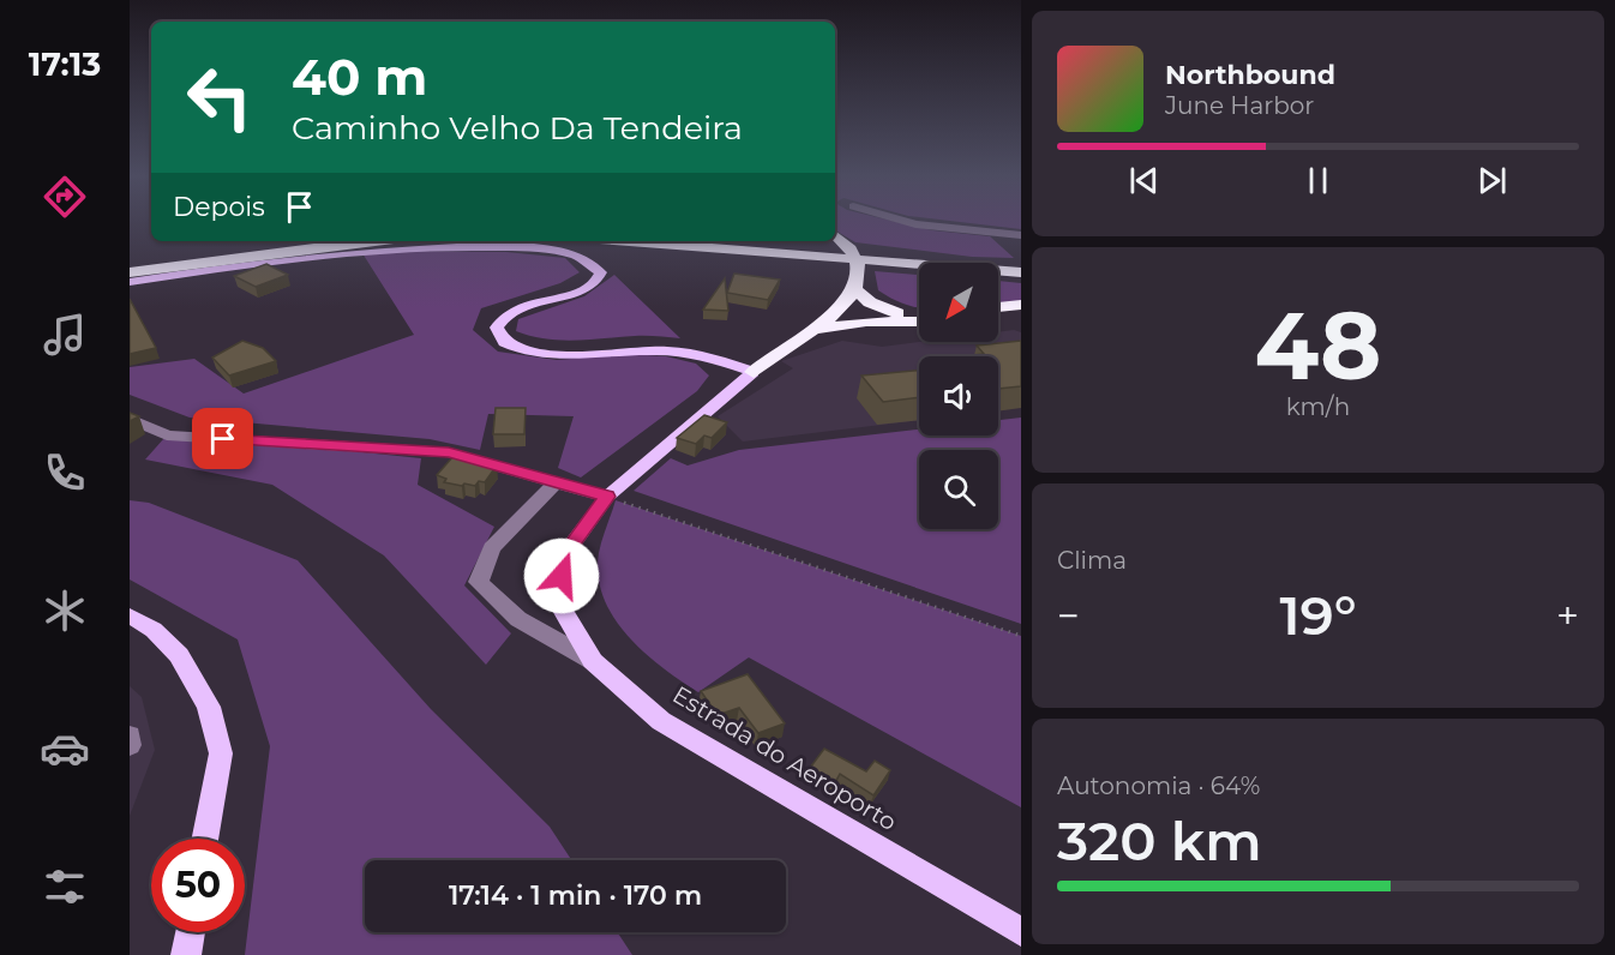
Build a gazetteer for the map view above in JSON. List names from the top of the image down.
{
  "streets": {
    "main road": ["Estrada do Aeroporto"]
  },
  "north": "bottom left",
  "page": {
    "tabs": "17:13",
    "turn": ["40 m", "Caminho Velho Da Tendeira"],
    "song": ["Northbound", "June Harbor"],
    "then": "Depois",
    "tile": [
      ["48", "km/h"],
      "Clima",
      ["Autonomia · 64%", "320 km"]
    ],
    "heat": ["−", "19°", "+"],
    "limit": "50",
    "trip": "17:14 · 1 min · 170 m"
  }
}
